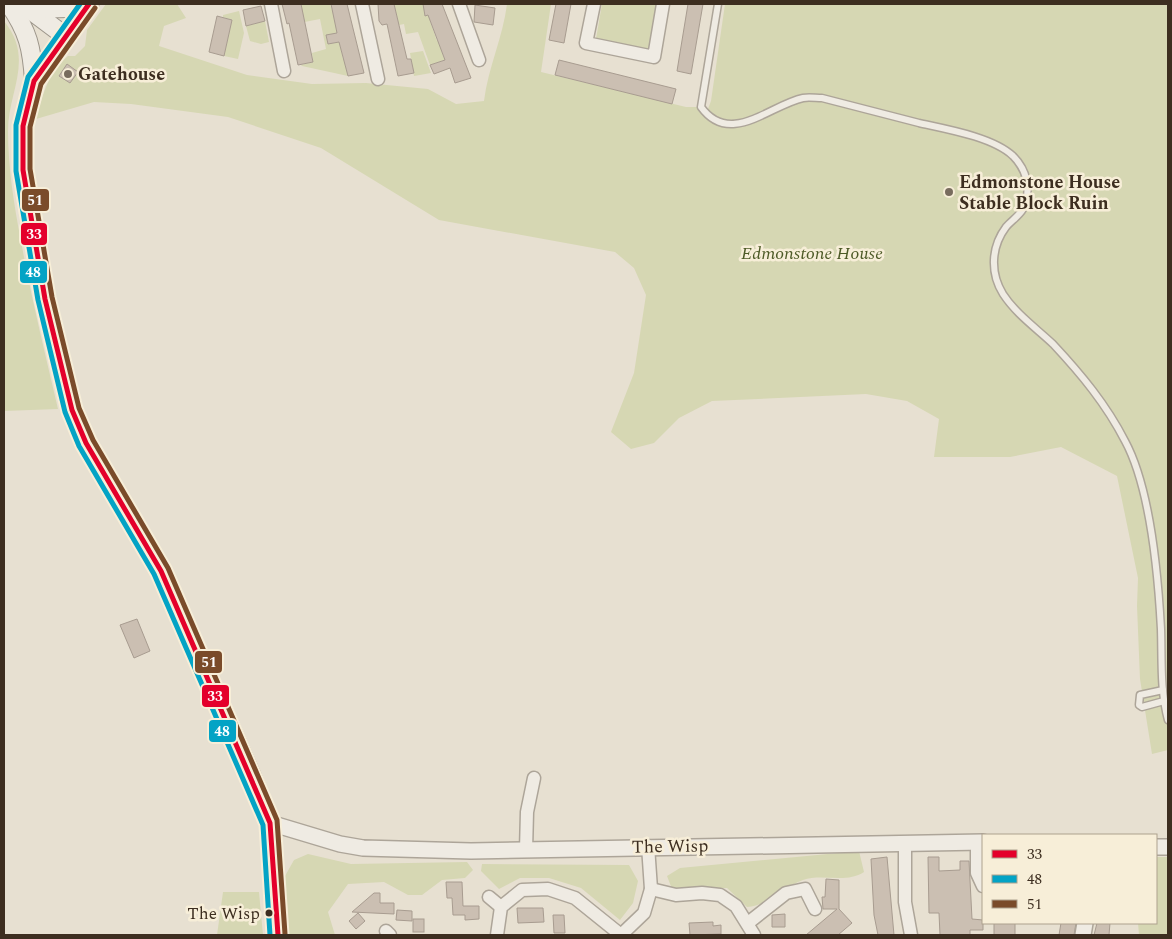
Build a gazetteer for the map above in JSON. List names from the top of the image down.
{
  "streets": {
    "street": ["The Wisp"]
  },
  "parks": ["Edmonstone House"],
  "places": ["Gatehouse", "Edmonstone House Stable Block Ruin", "The Wisp"],
  "lines": ["transit line 33", "transit line 48", "transit line 51"],
  "legend": ["33", "48", "51"]
}
